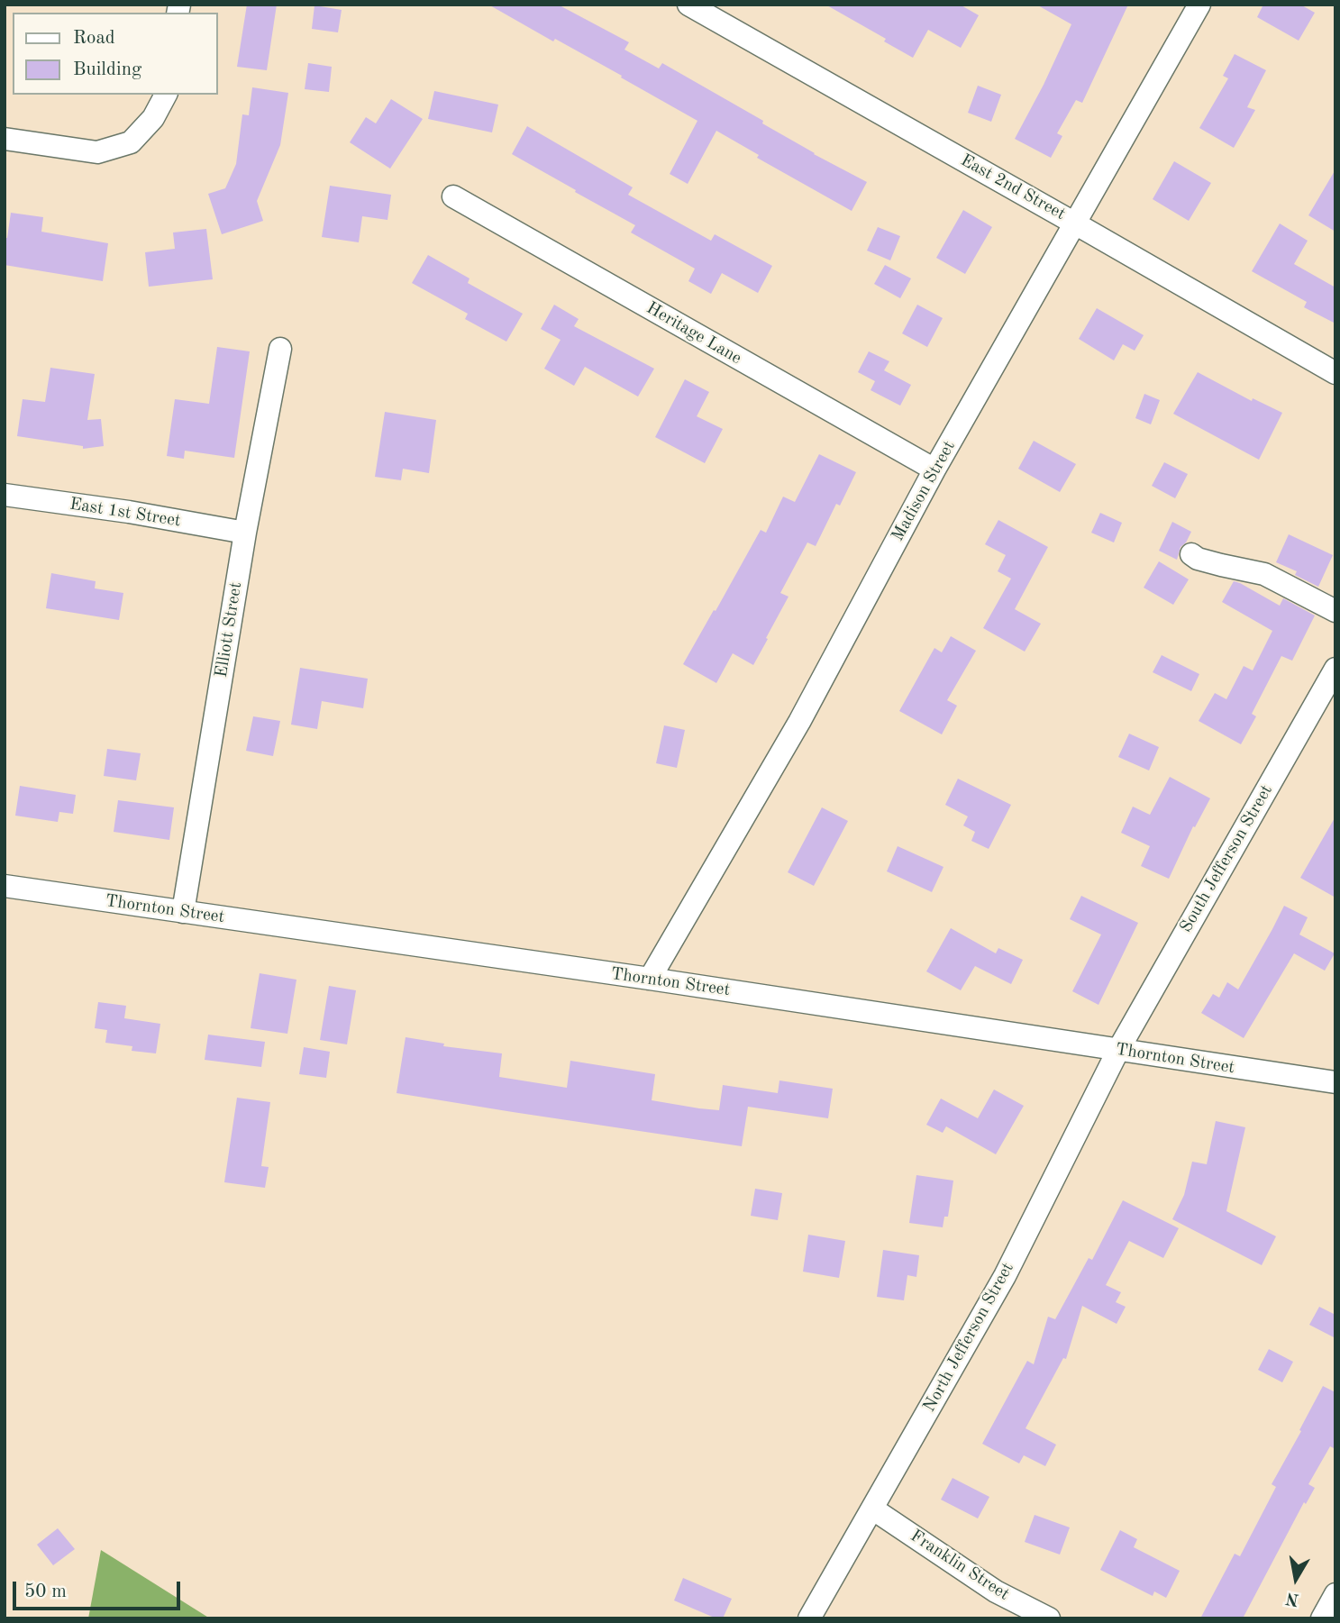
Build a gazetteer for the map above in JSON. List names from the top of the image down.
{
  "streets": {
    "street": [
      "East 2nd Street",
      "Heritage Lane",
      "Madison Street",
      "East 1st Street",
      "Elliott Street",
      "South Jefferson Street",
      "Thornton Street",
      "North Jefferson Street",
      "Franklin Street"
    ]
  },
  "crossings": [
    ["East 2nd Street", "Madison Street"],
    ["Heritage Lane", "Madison Street"],
    ["Madison Street", "Thornton Street"],
    ["East 1st Street", "Elliott Street"],
    ["Elliott Street", "Thornton Street"],
    ["South Jefferson Street", "Thornton Street"],
    ["South Jefferson Street", "North Jefferson Street"],
    ["Thornton Street", "North Jefferson Street"],
    ["North Jefferson Street", "Franklin Street"]
  ],
  "legend": ["Road", "Building"],
  "scale_bar": "50 m",
  "north": "bottom"
}
